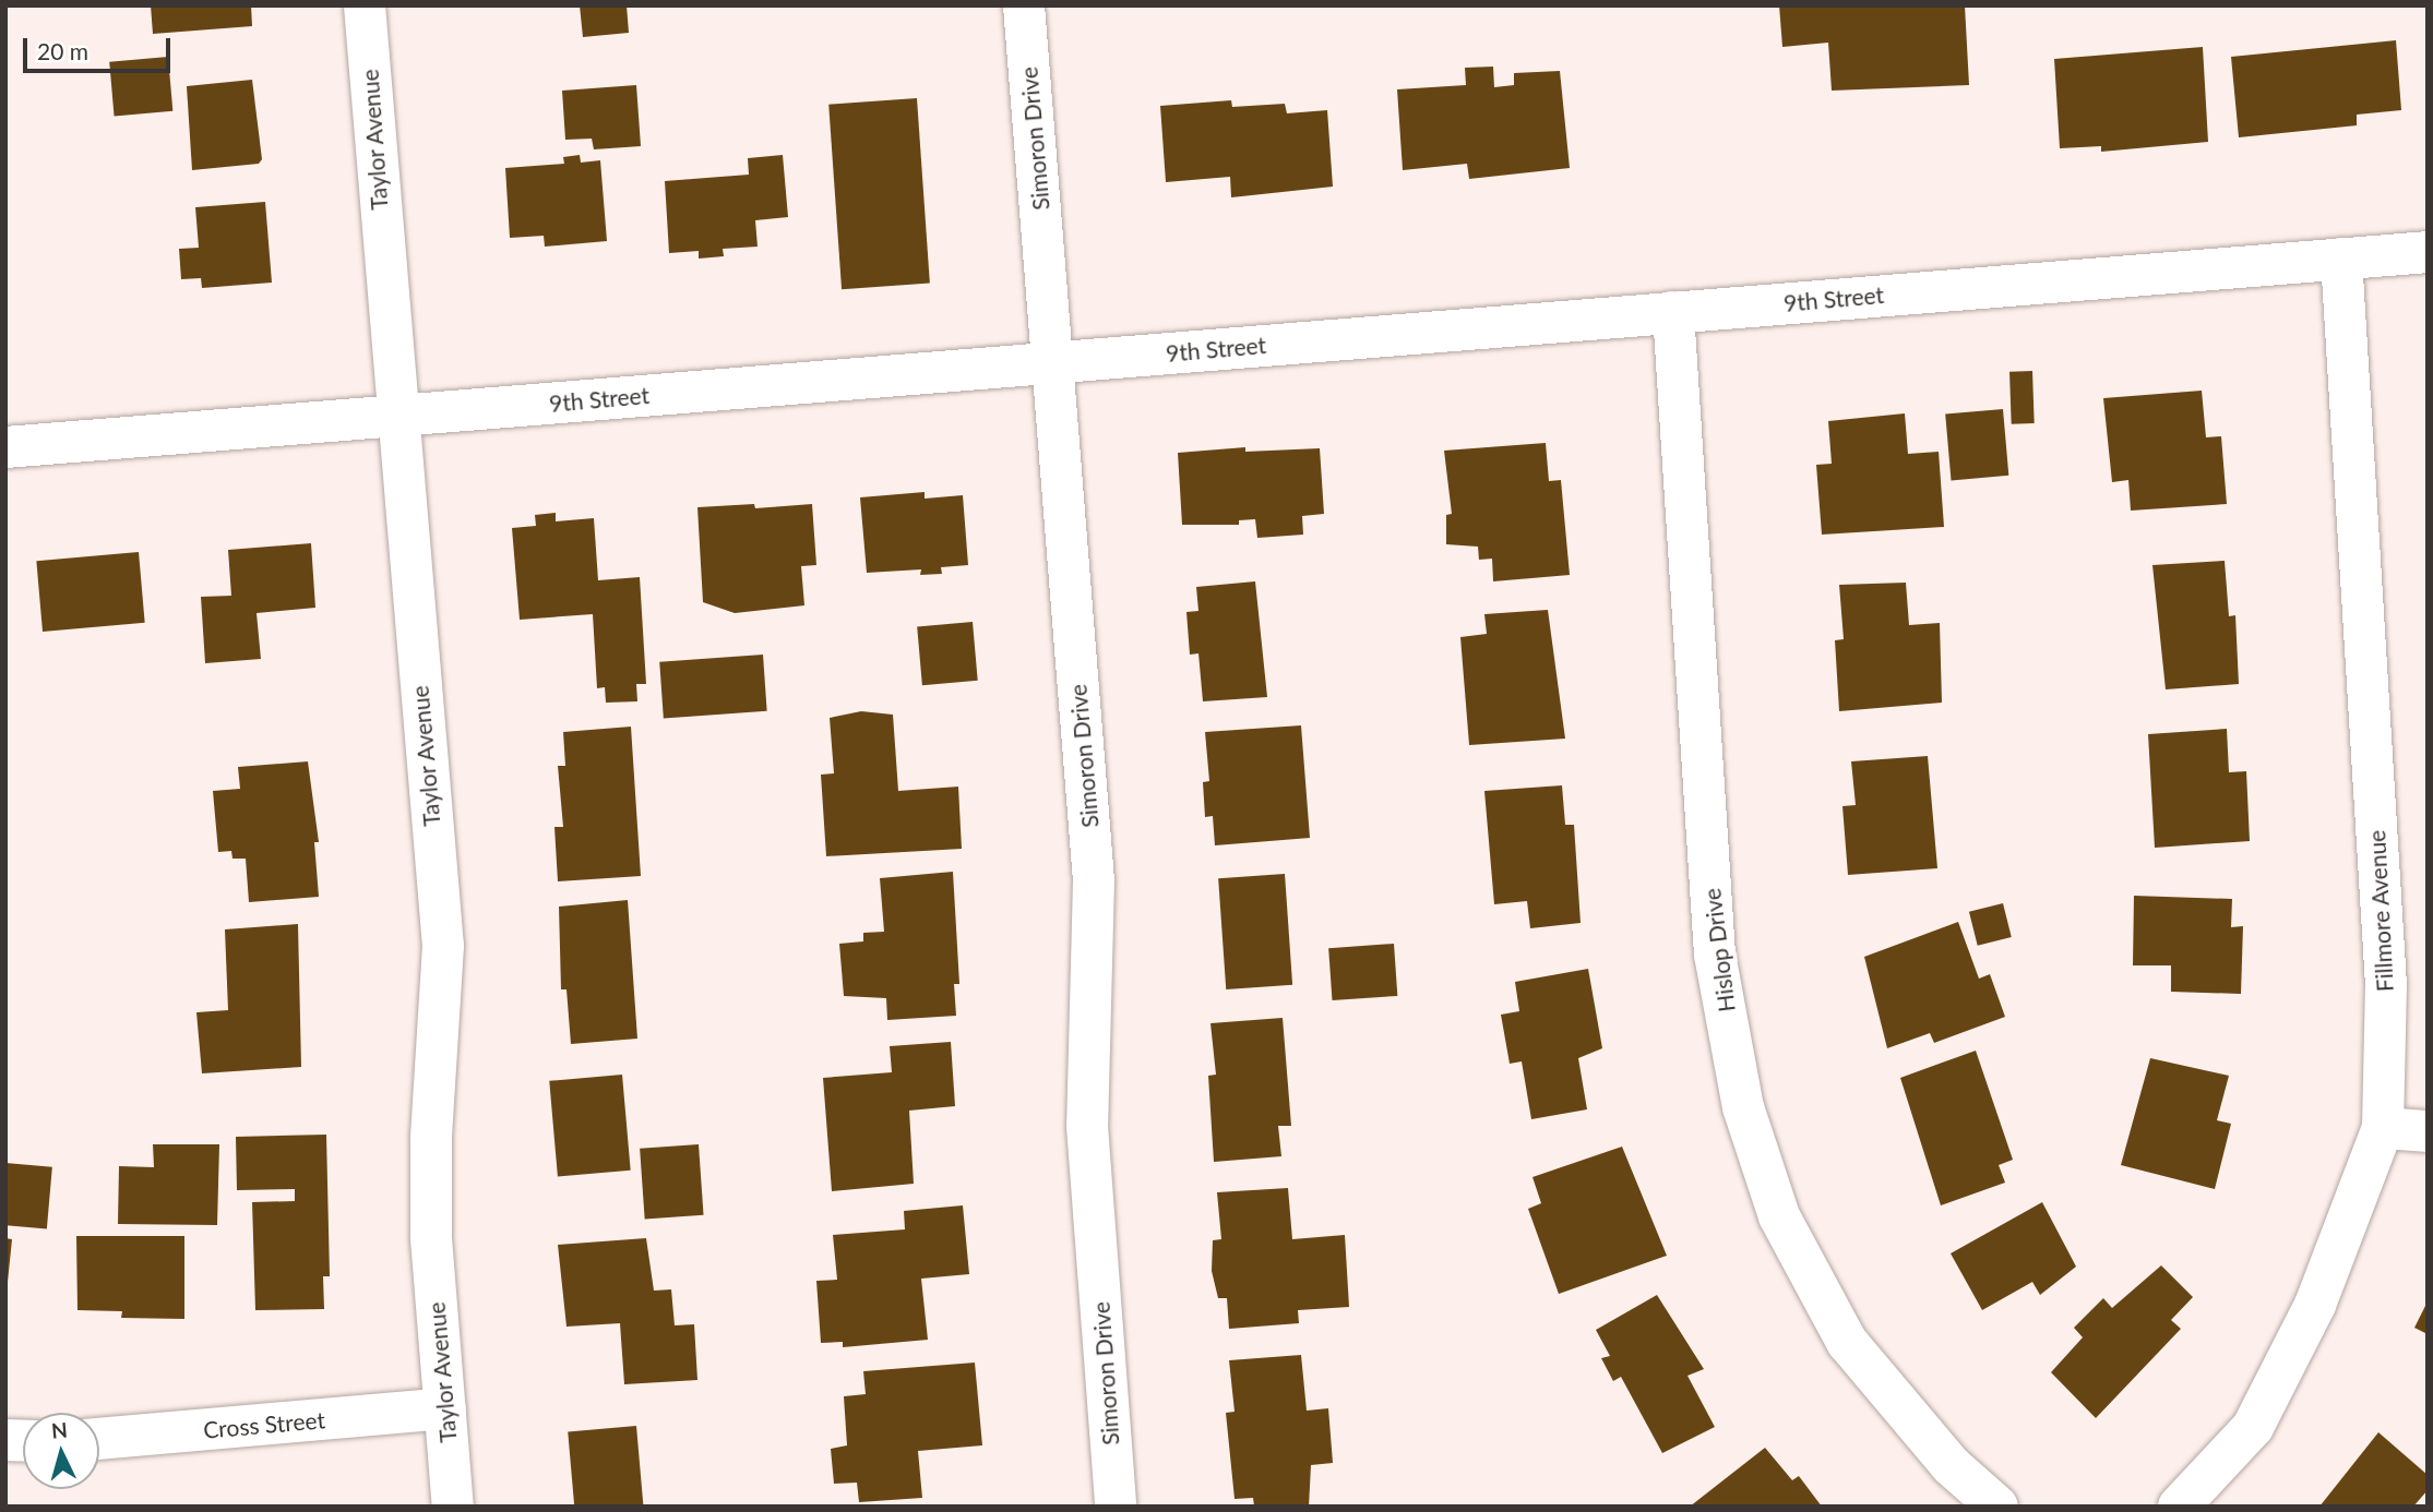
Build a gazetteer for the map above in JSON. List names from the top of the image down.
{
  "streets": {
    "street": [
      "Simoron Drive",
      "Taylor Avenue",
      "9th Street",
      "Fillmore Avenue",
      "Hislop Drive",
      "Cross Street"
    ]
  },
  "crossings": [
    ["Simoron Drive", "9th Street"],
    ["Taylor Avenue", "9th Street"],
    ["Taylor Avenue", "Cross Street"],
    ["9th Street", "Fillmore Avenue"],
    ["9th Street", "Hislop Drive"]
  ],
  "scale_bar": "20 m",
  "north": "top"
}
